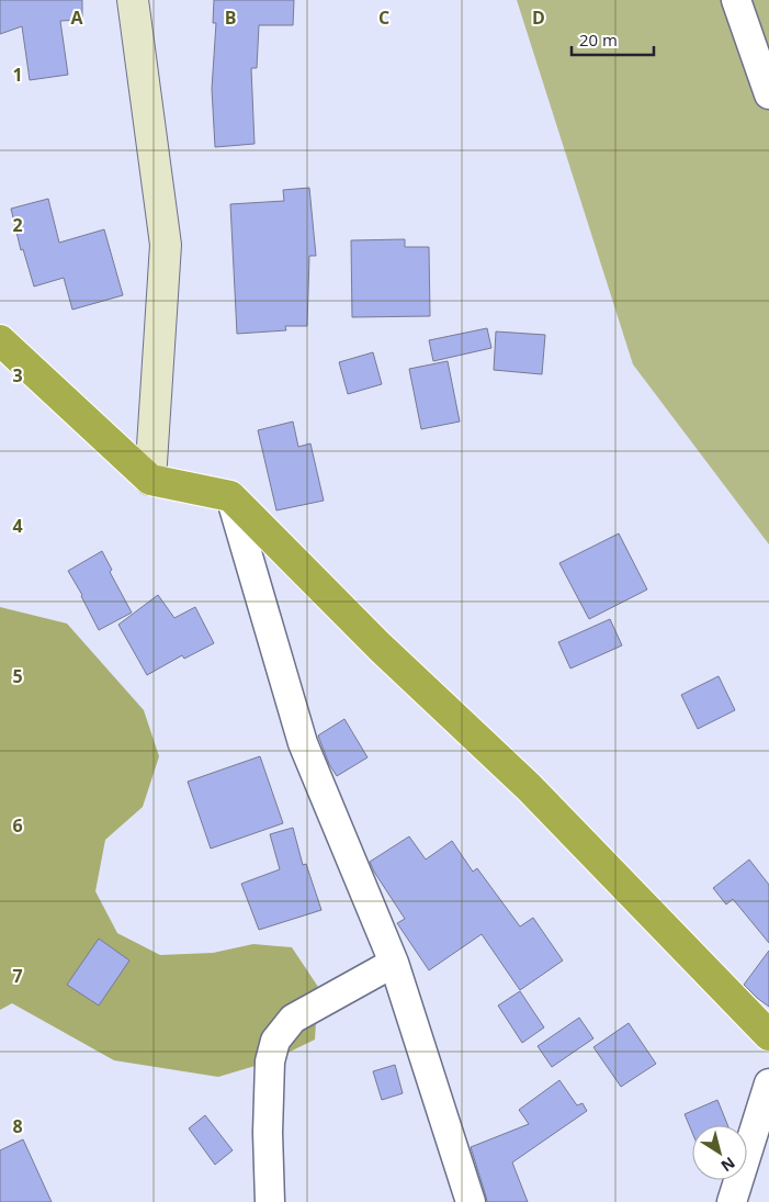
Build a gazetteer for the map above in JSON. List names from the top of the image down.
{
  "scale_bar": "20 m",
  "north": "bottom right",
  "grid": {
    "columns": [
      "A",
      "B",
      "C",
      "D"
    ],
    "rows": [
      "1",
      "2",
      "3",
      "4",
      "5",
      "6",
      "7",
      "8"
    ]
  }
}
